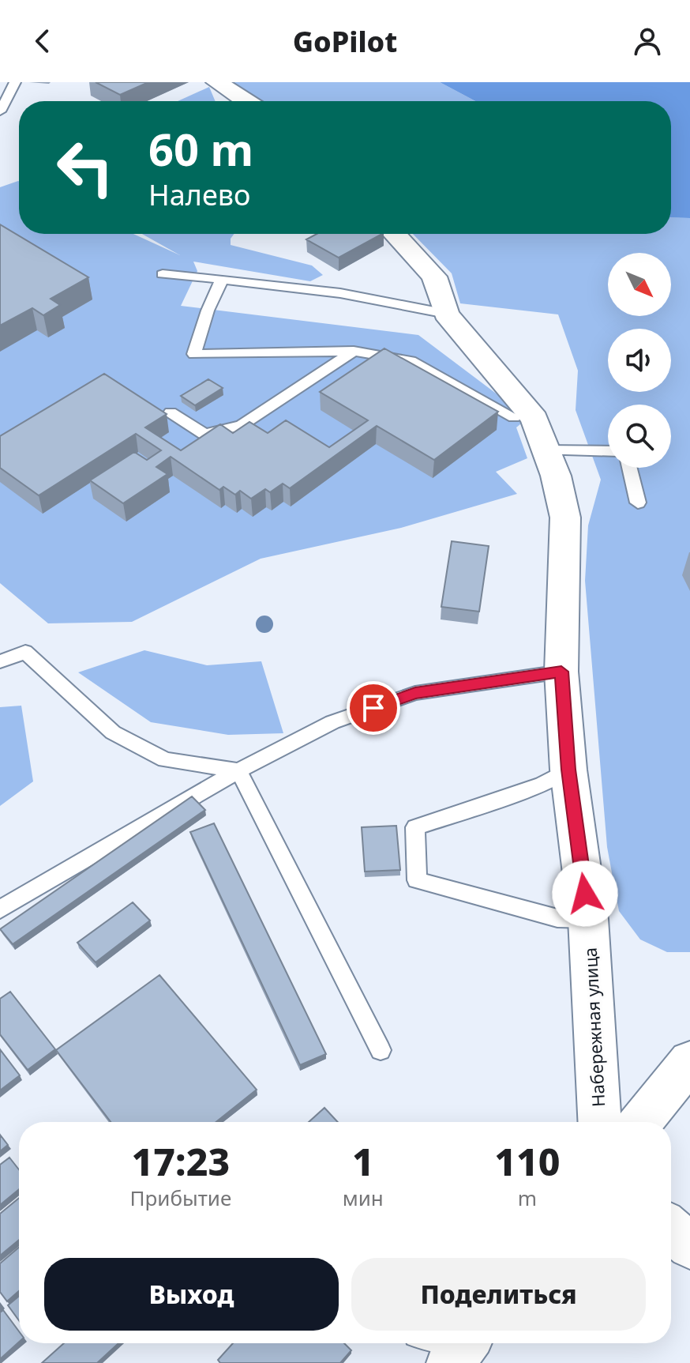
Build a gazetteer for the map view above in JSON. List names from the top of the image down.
{
  "streets": {
    "street": ["Набережная улица"]
  },
  "north": "bottom right",
  "page": {
    "header": "GoPilot",
    "turn": ["60 m", "Налево"],
    "eta": [
      "17:23",
      "Прибытие",
      "1",
      "мин",
      "110",
      "m"
    ],
    "buttons": ["Выход", "Поделиться"]
  }
}
